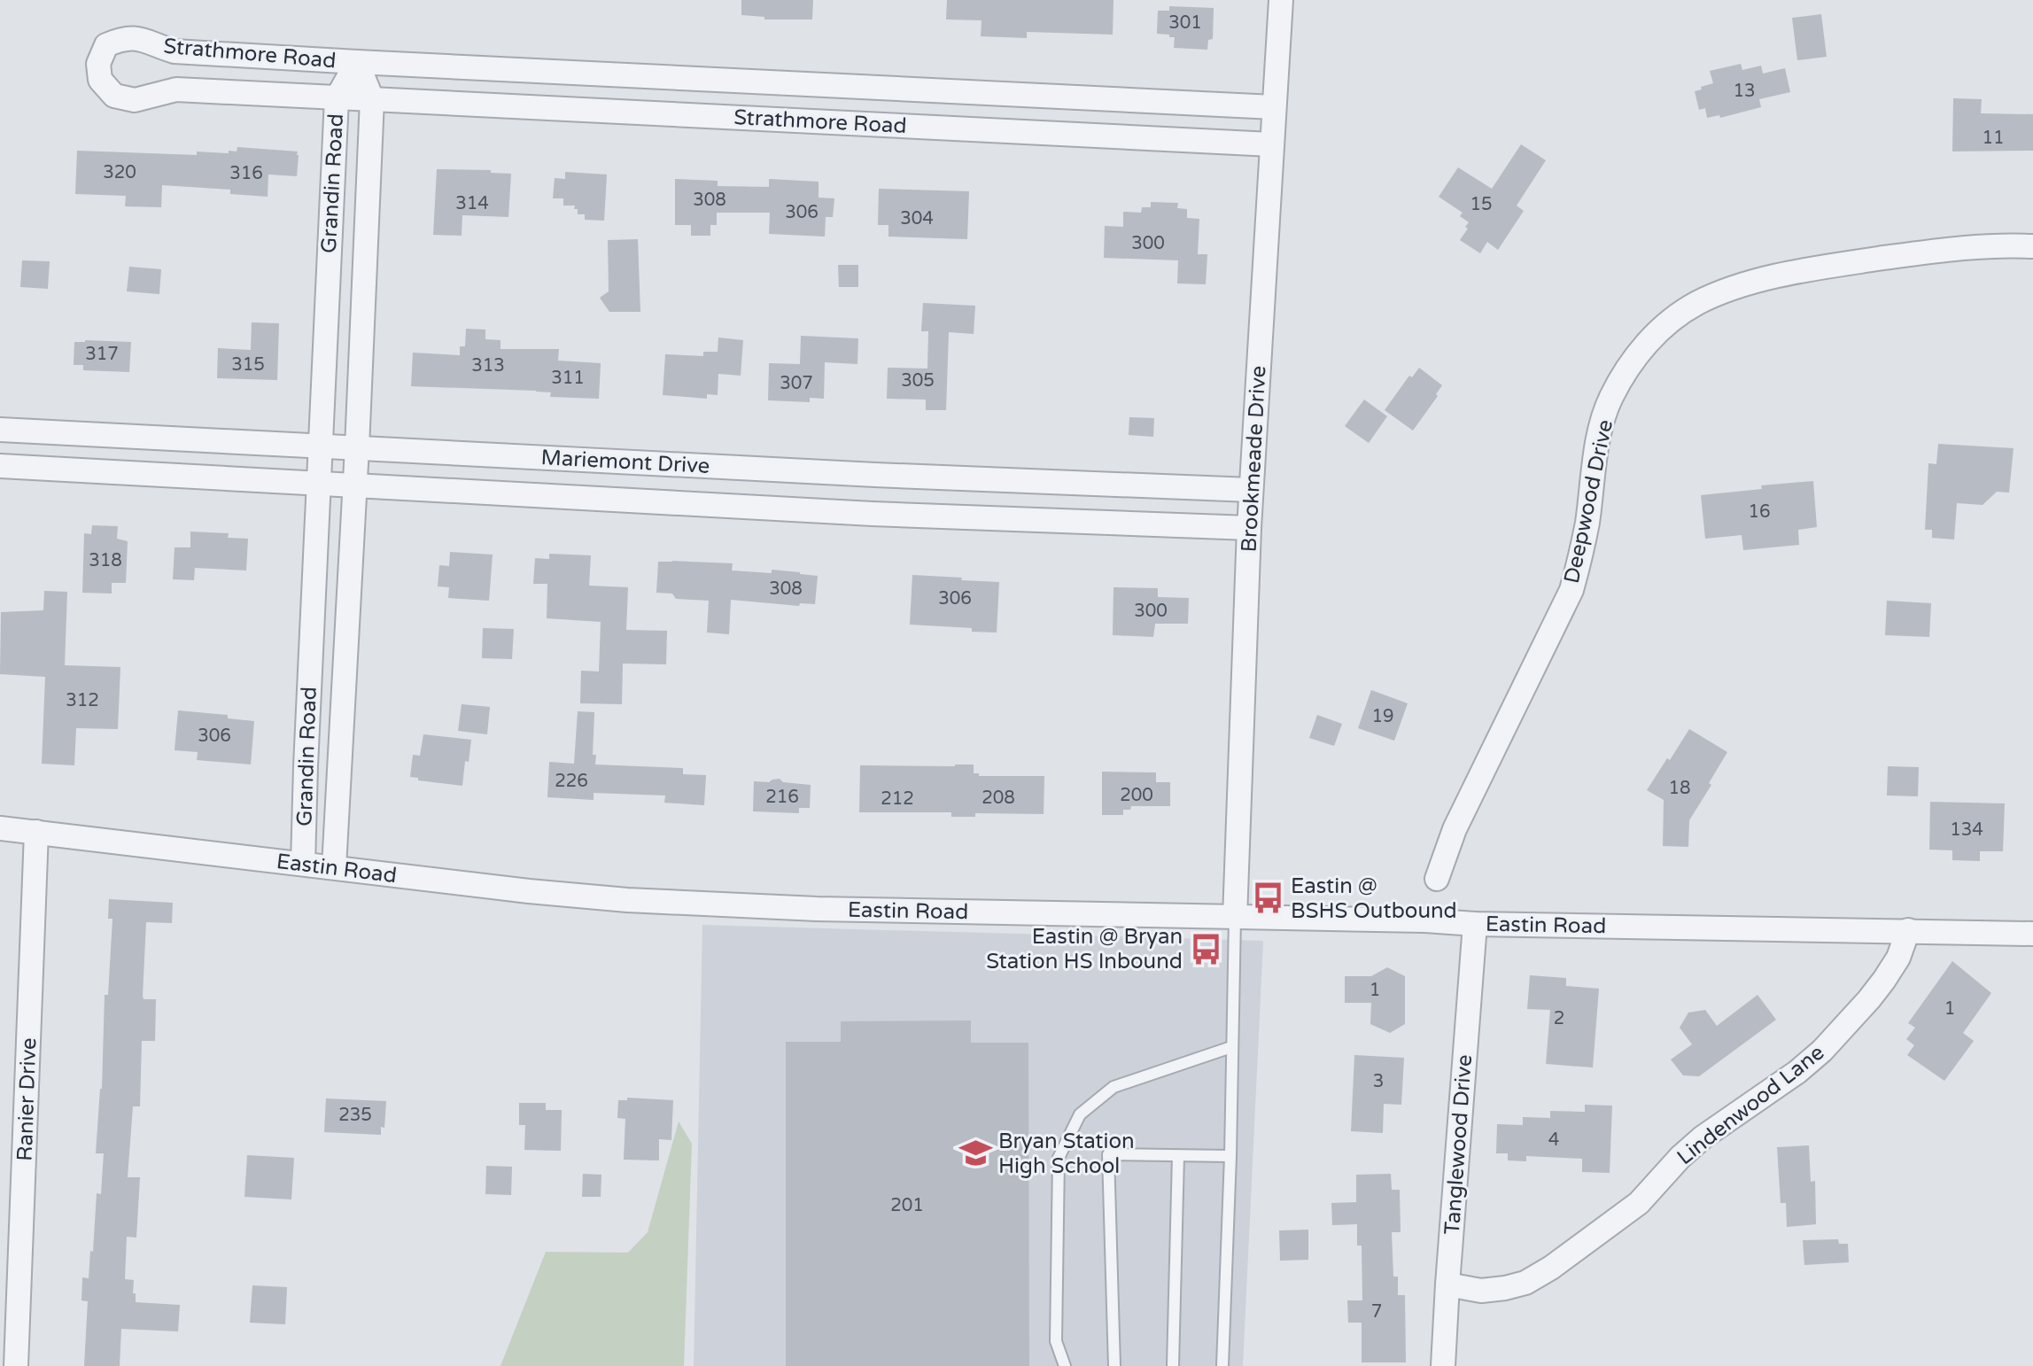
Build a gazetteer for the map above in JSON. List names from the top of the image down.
{
  "streets": {
    "street": [
      "Strathmore Road",
      "Grandin Road",
      "Brookmeade Drive",
      "Mariemont Drive",
      "Deepwood Drive",
      "Eastin Road",
      "Ranier Drive",
      "Lindenwood Lane",
      "Tanglewood Drive"
    ]
  },
  "crossings": [
    ["Strathmore Road", "Grandin Road"],
    ["Strathmore Road", "Brookmeade Drive"],
    ["Grandin Road", "Mariemont Drive"],
    ["Grandin Road", "Eastin Road"],
    ["Brookmeade Drive", "Mariemont Drive"],
    ["Brookmeade Drive", "Eastin Road"],
    ["Eastin Road", "Ranier Drive"],
    ["Eastin Road", "Lindenwood Lane"],
    ["Eastin Road", "Tanglewood Drive"],
    ["Lindenwood Lane", "Tanglewood Drive"]
  ],
  "places": {
    "bus stop": ["Eastin @ BSHS Outbound", "Eastin @ Bryan Station HS Inbound"],
    "school or university": ["Bryan Station High School"]
  },
  "house_numbers": [
    "301",
    "13",
    "11",
    "320",
    "316",
    "308",
    "314",
    "15",
    "306",
    "304",
    "300",
    "317",
    "315",
    "313",
    "311",
    "305",
    "307",
    "16",
    "318",
    "308",
    "306",
    "300",
    "312",
    "19",
    "306",
    "226",
    "18",
    "200",
    "216",
    "208",
    "212",
    "134",
    "1",
    "1",
    "2",
    "3",
    "235",
    "4",
    "201",
    "7"
  ]
}
